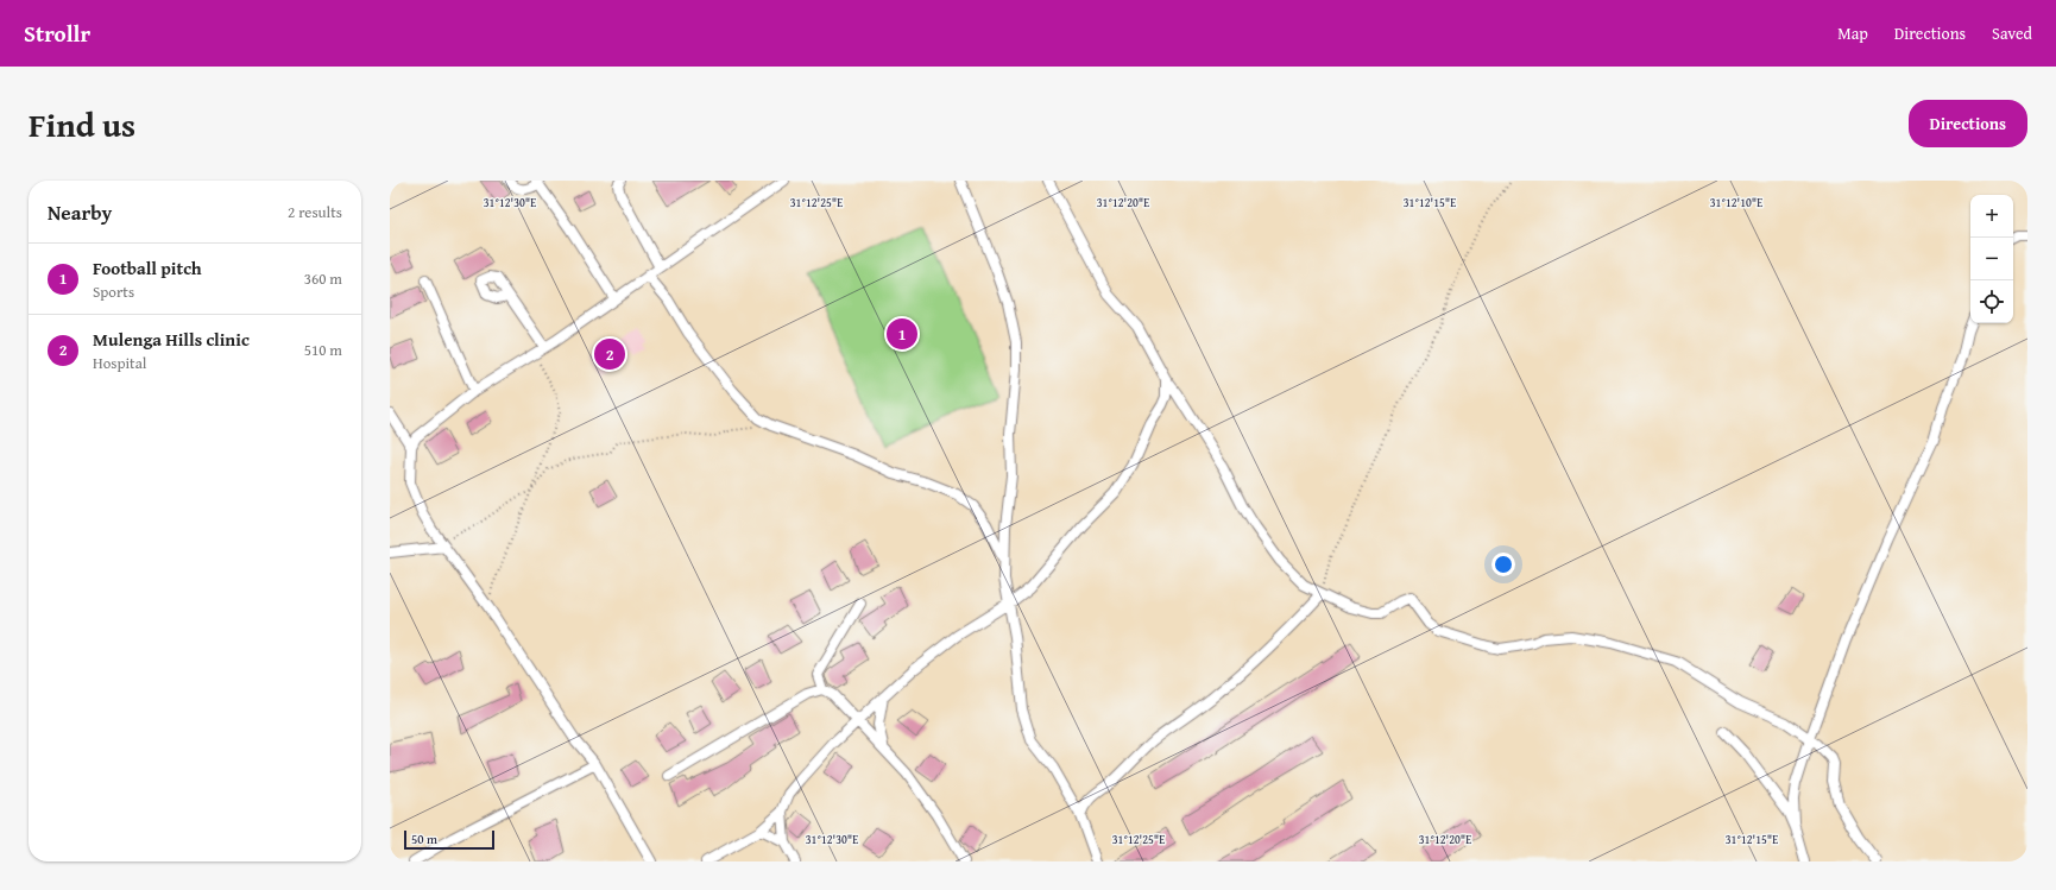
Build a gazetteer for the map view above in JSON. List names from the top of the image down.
{
  "scale_bar": "50 m",
  "page": {
    "header": "Strollr",
    "nav": ["Map", "Directions", "Saved"],
    "title": "Find us",
    "buttons": "Directions",
    "heading": ["Nearby", "2 results"],
    "map_buttons": ["+", "−"],
    "list": [
      {
        "mark": "1",
        "name": "Football pitch",
        "note": "Sports",
        "value": "360 m"
      },
      {
        "mark": "2",
        "name": "Mulenga Hills clinic",
        "note": "Hospital",
        "value": "510 m"
      }
    ],
    "pins": ["1", "2"],
    "scale": "50 m"
  },
  "coordinates": [
    "31°12'30\"E",
    "31°12'25\"E",
    "31°12'20\"E",
    "31°12'15\"E",
    "31°12'10\"E"
  ]
}
